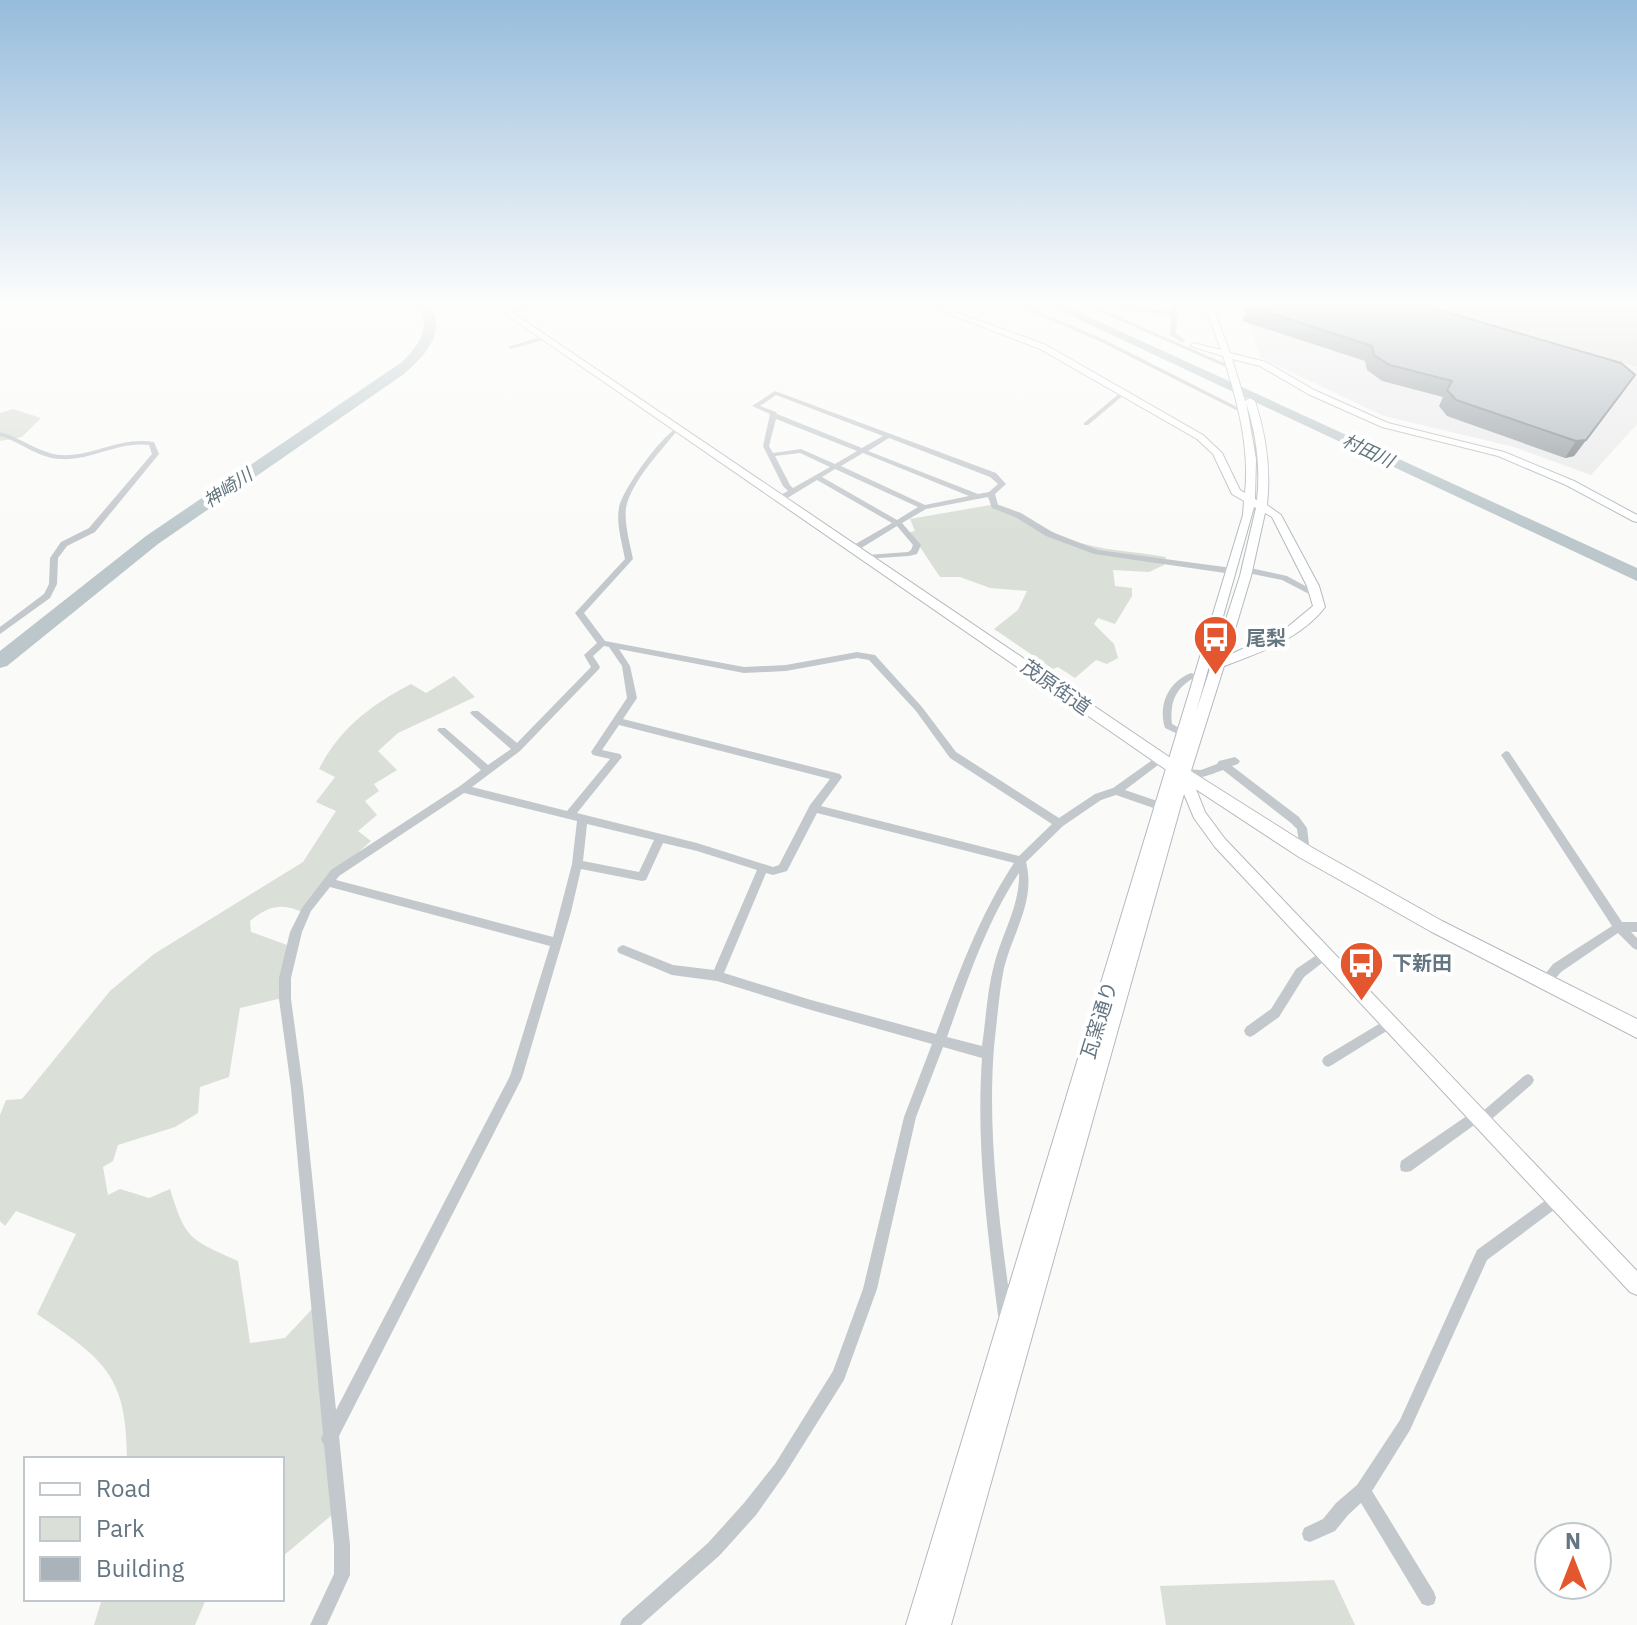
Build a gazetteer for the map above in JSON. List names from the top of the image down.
{
  "streets": {
    "main road": ["茂原街道"],
    "street": ["瓦窯通り"]
  },
  "crossings": [
    ["茂原街道", "瓦窯通り"]
  ],
  "water": ["村田川", "神崎川"],
  "places": {
    "bus stop": ["尾梨", "下新田"]
  },
  "legend": ["Road", "Park", "Building"],
  "north": "top"
}
